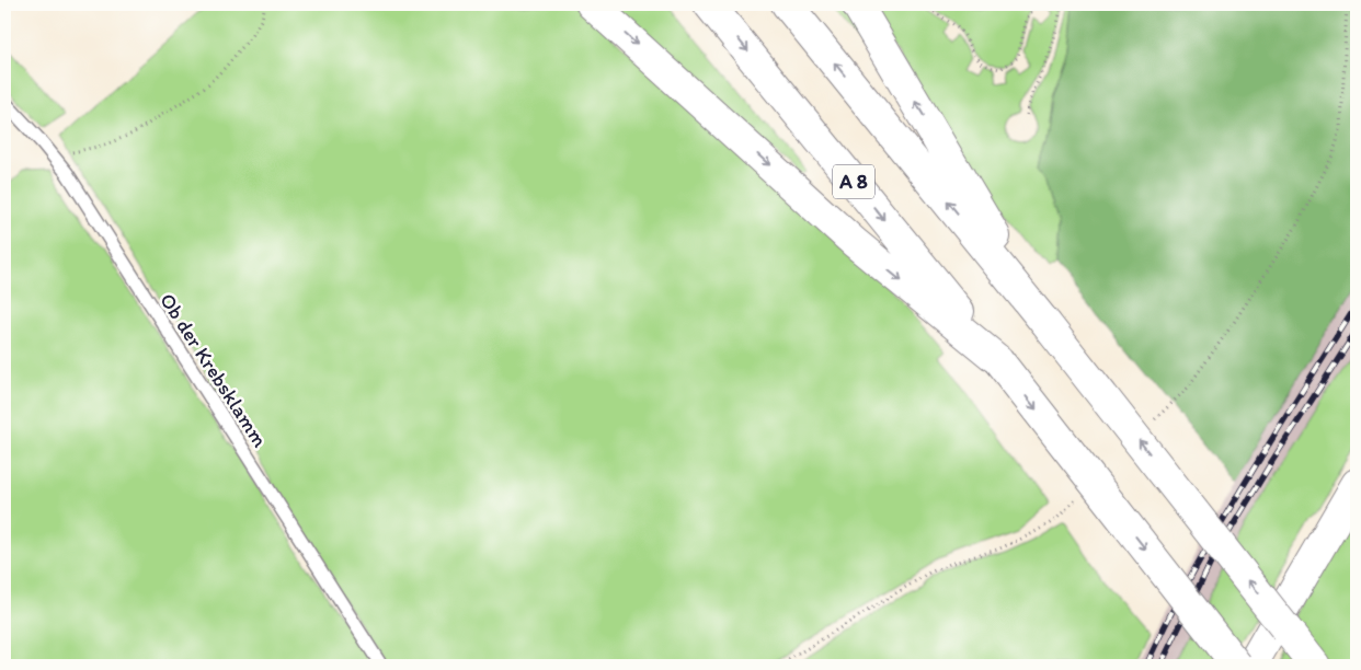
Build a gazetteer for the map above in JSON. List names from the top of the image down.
{
  "streets": {
    "main road": ["A 8"],
    "lane": ["Ob der Krebsklamm"]
  }
}
